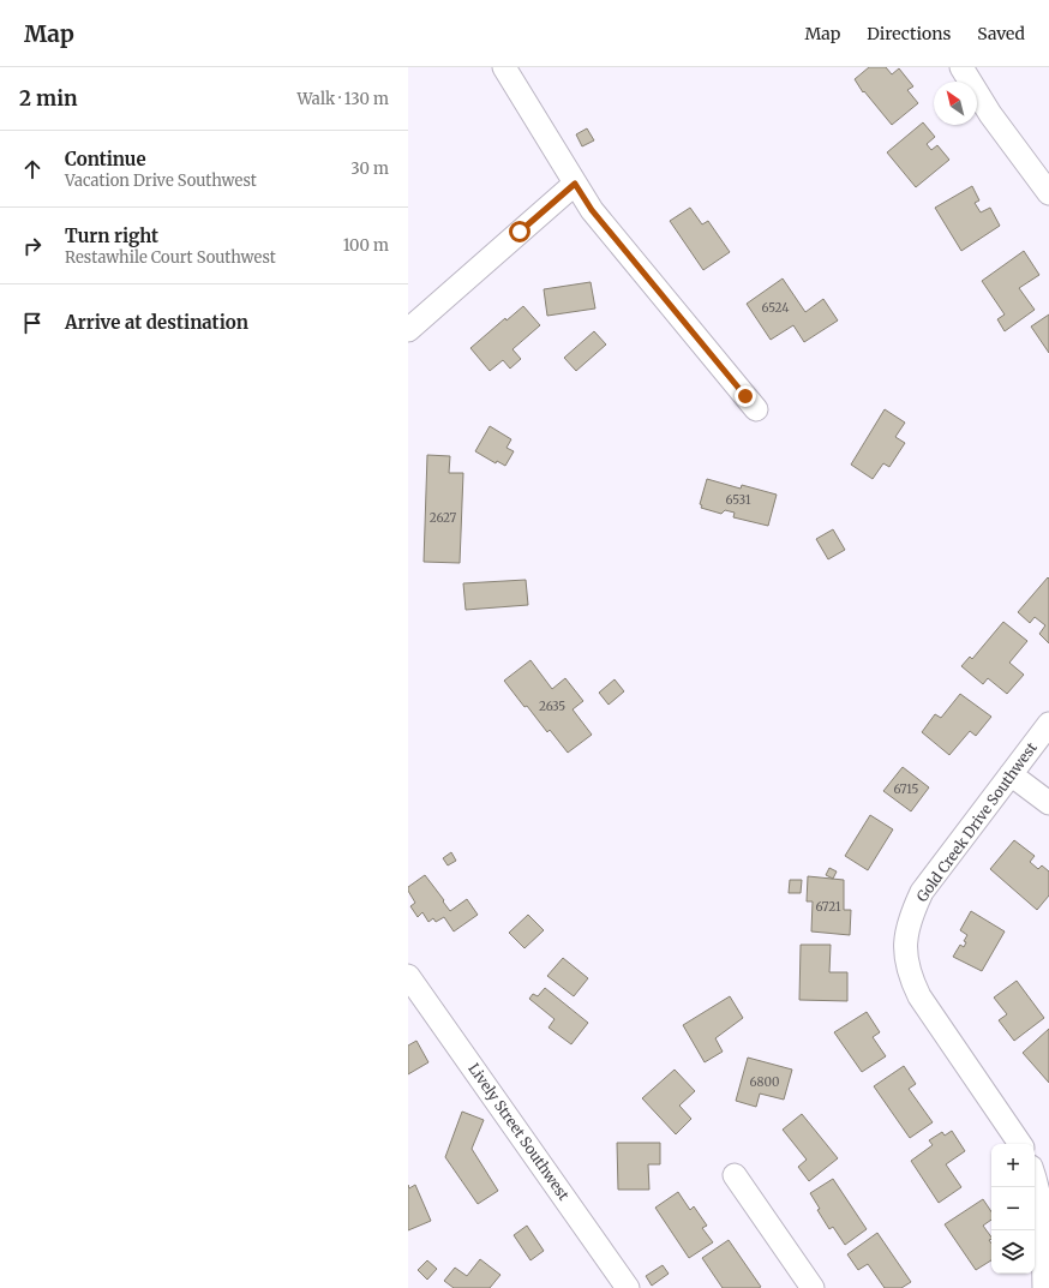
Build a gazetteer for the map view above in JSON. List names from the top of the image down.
{
  "streets": {
    "street": ["Gold Creek Drive Southwest", "Lively Street Southwest"]
  },
  "house_numbers": [
    "6524",
    "6531",
    "2627",
    "2635",
    "6715",
    "6721",
    "6800"
  ],
  "north": "top left",
  "page": {
    "header": "Map",
    "nav": ["Map", "Directions", "Saved"],
    "heading": ["2 min", "Walk · 130 m"],
    "list": [
      ["Continue", "Vacation Drive Southwest", "30 m"],
      ["Turn right", "Restawhile Court Southwest", "100 m"],
      "Arrive at destination"
    ],
    "map_buttons": ["+", "−"]
  }
}
